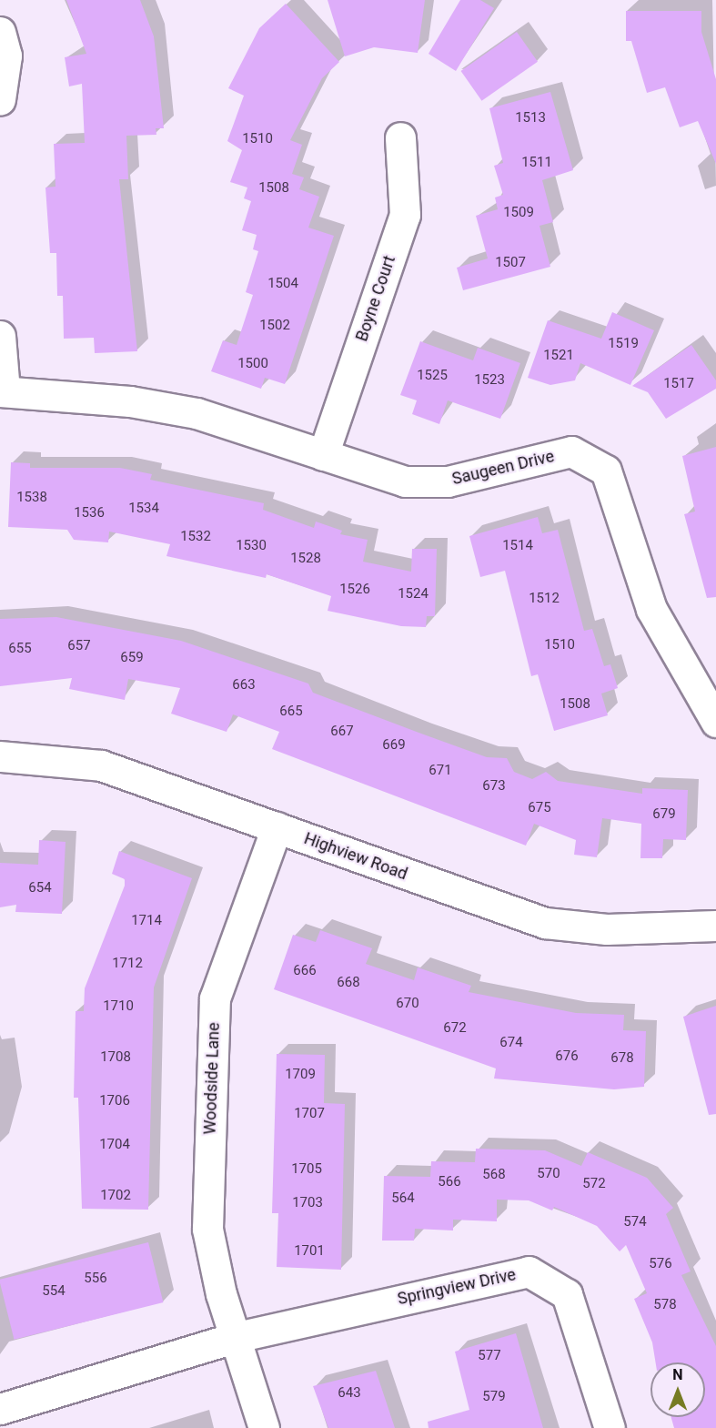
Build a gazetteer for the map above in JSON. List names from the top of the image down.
{
  "streets": {
    "street": [
      "Boyne Court",
      "Saugeen Drive",
      "Highview Road",
      "Woodside Lane",
      "Springview Drive"
    ]
  },
  "crossings": [
    ["Boyne Court", "Saugeen Drive"],
    ["Highview Road", "Woodside Lane"],
    ["Woodside Lane", "Springview Drive"]
  ],
  "house_numbers": [
    "1513",
    "1510",
    "1511",
    "1508",
    "1509",
    "1507",
    "1504",
    "1502",
    "1519",
    "1521",
    "1500",
    "1525",
    "1523",
    "1517",
    "1538",
    "1534",
    "1536",
    "1532",
    "1530",
    "1514",
    "1528",
    "1526",
    "1524",
    "1512",
    "1510",
    "657",
    "655",
    "659",
    "663",
    "1508",
    "665",
    "667",
    "669",
    "671",
    "673",
    "675",
    "679",
    "654",
    "1714",
    "1712",
    "666",
    "668",
    "670",
    "1710",
    "672",
    "674",
    "676",
    "1708",
    "678",
    "1709",
    "1706",
    "1707",
    "1704",
    "1705",
    "570",
    "568",
    "566",
    "572",
    "1702",
    "564",
    "1703",
    "574",
    "1701",
    "576",
    "556",
    "554",
    "578",
    "577",
    "643",
    "579"
  ],
  "north": "top"
}
